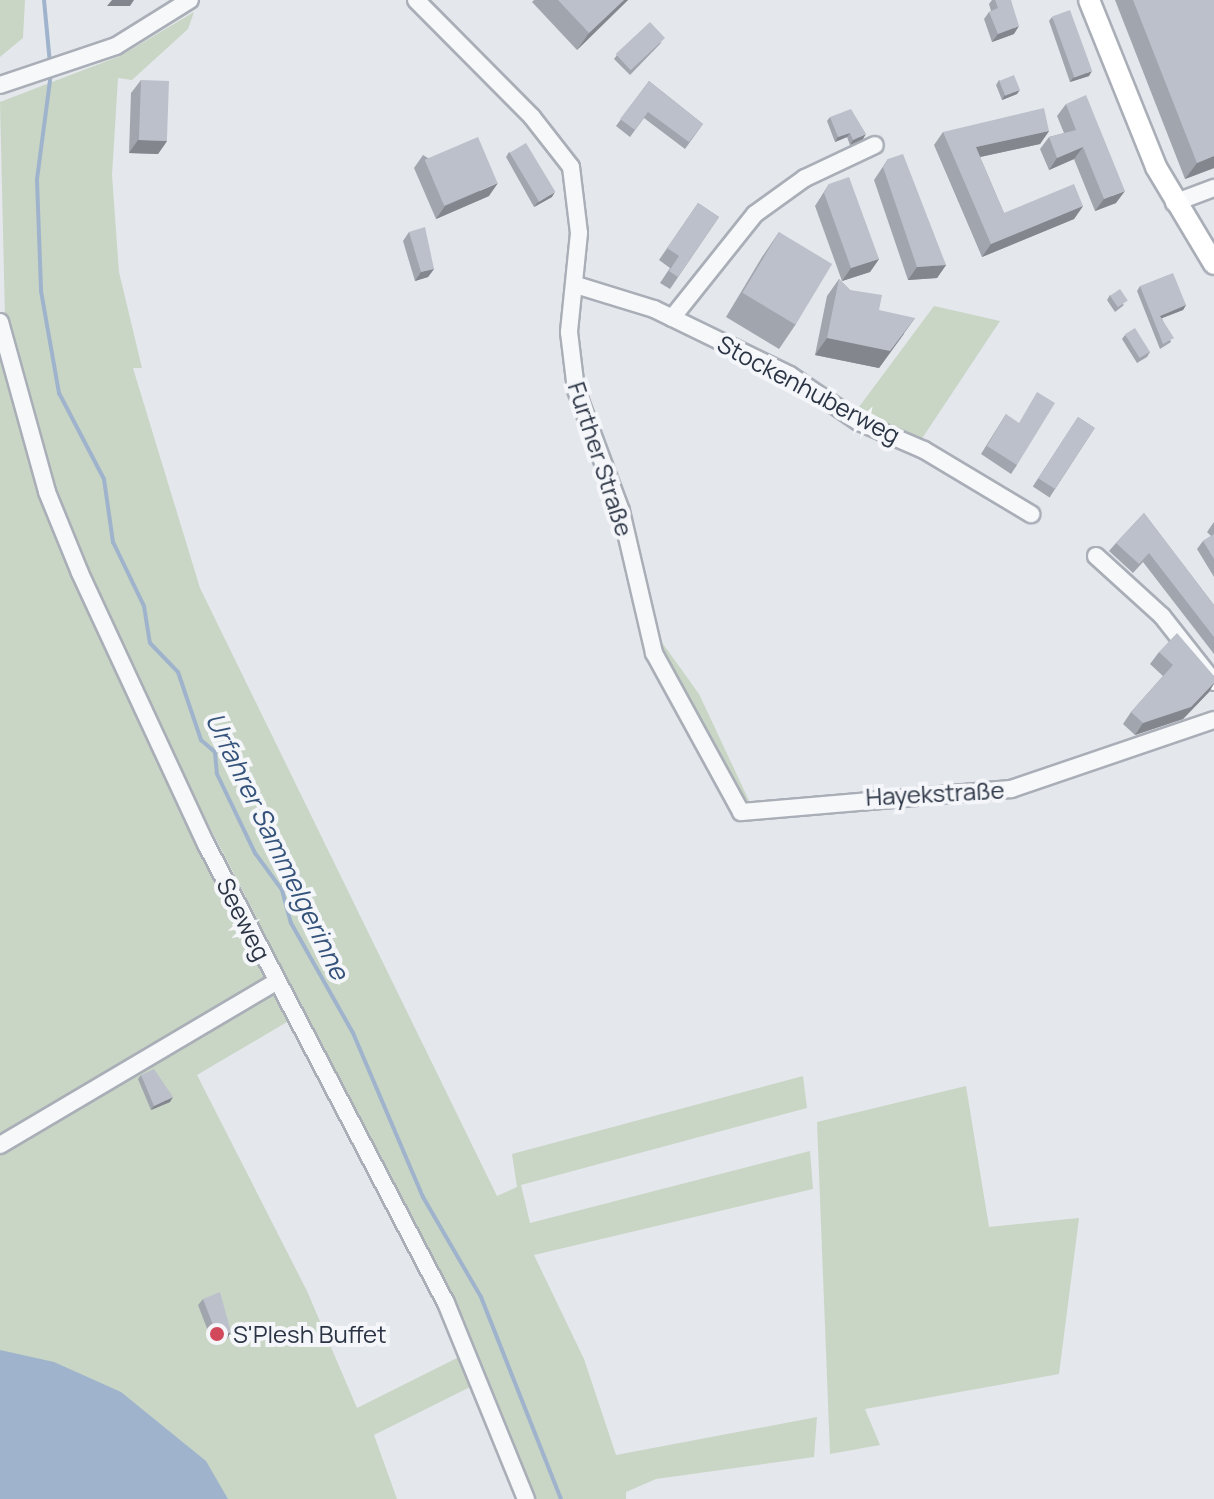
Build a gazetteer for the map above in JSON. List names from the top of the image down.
{
  "streets": {
    "street": [
      "Stockenhuberweg",
      "Further Straße",
      "Hayekstraße",
      "Seeweg"
    ]
  },
  "crossings": [
    ["Stockenhuberweg", "Further Straße"],
    ["Further Straße", "Hayekstraße"]
  ],
  "water": ["Urfahrer Sammelgerinne"],
  "places": ["S'Plesh Buffet"]
}
